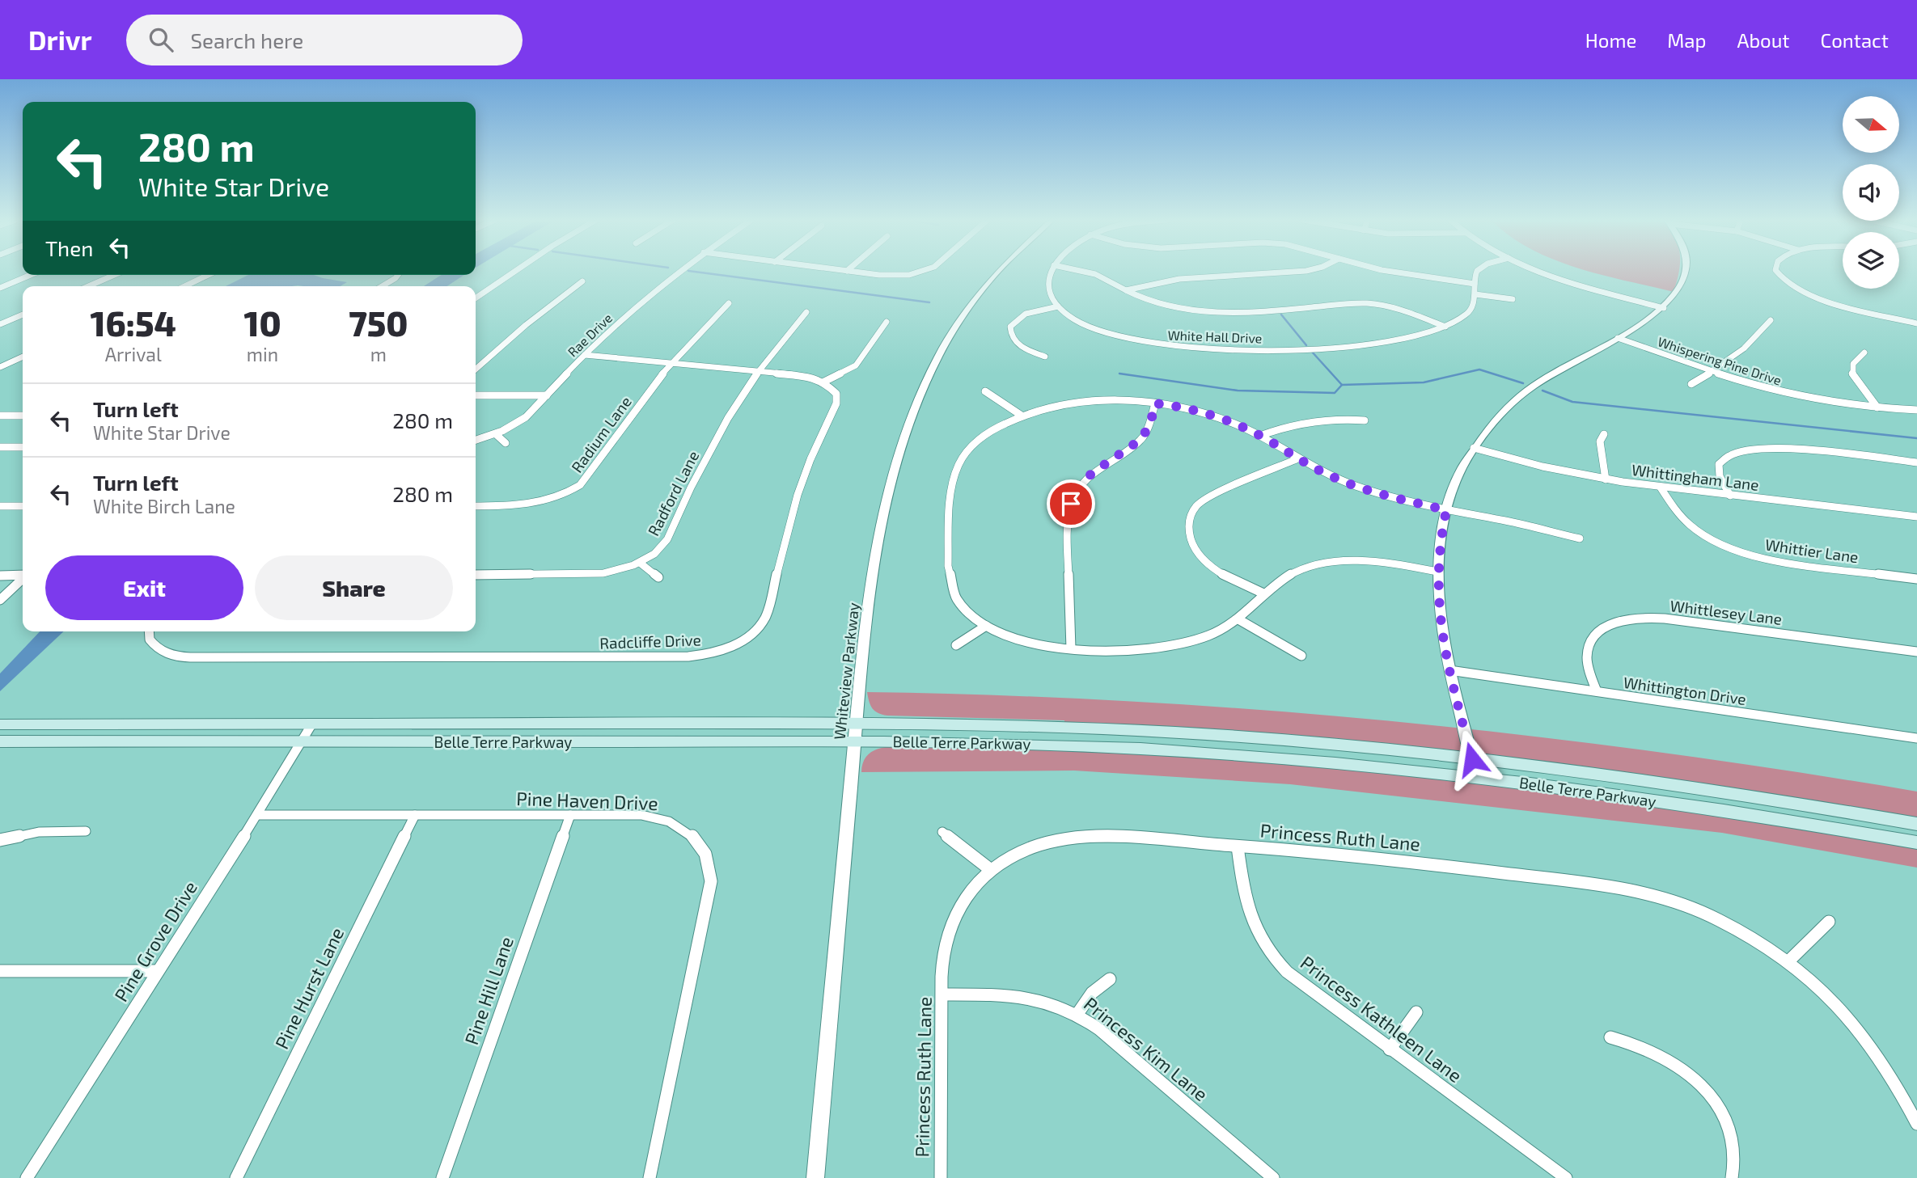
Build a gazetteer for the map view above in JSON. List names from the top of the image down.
{
  "streets": {
    "main road": ["Belle Terre Parkway"],
    "street": [
      "Rae Drive",
      "White Hall Drive",
      "Whispering Pine Drive",
      "Radium Lane",
      "Whittingham Lane",
      "Radford Lane",
      "Whittier Lane",
      "Whittlesey Lane",
      "Radcliffe Drive",
      "Whiteview Parkway",
      "Whittington Drive",
      "Pine Haven Drive",
      "Princess Ruth Lane",
      "Pine Grove Drive",
      "Pine Hurst Lane",
      "Pine Hill Lane",
      "Princess Kathleen Lane",
      "Princess Kim Lane"
    ]
  },
  "crossings": [
    ["Whittingham Lane", "Whittier Lane"],
    ["Whittlesey Lane", "Whittington Drive"],
    ["Whiteview Parkway", "Belle Terre Parkway"],
    ["Belle Terre Parkway", "Pine Grove Drive"],
    ["Pine Haven Drive", "Pine Grove Drive"],
    ["Pine Haven Drive", "Pine Hurst Lane"],
    ["Pine Haven Drive", "Pine Hill Lane"],
    ["Princess Ruth Lane", "Princess Kathleen Lane"],
    ["Princess Ruth Lane", "Princess Kim Lane"]
  ],
  "north": "right",
  "page": {
    "header": "Drivr",
    "search": "Search here",
    "nav": [
      "Home",
      "Map",
      "About",
      "Contact"
    ],
    "turn": ["280 m", "White Star Drive"],
    "then": "Then",
    "eta": [
      "16:54",
      "Arrival",
      "10",
      "min",
      "750",
      "m"
    ],
    "list": [
      {
        "name": "Turn left",
        "note": "White Star Drive",
        "value": "280 m"
      },
      {
        "name": "Turn left",
        "note": "White Birch Lane",
        "value": "280 m"
      }
    ],
    "buttons": ["Exit", "Share"]
  }
}
